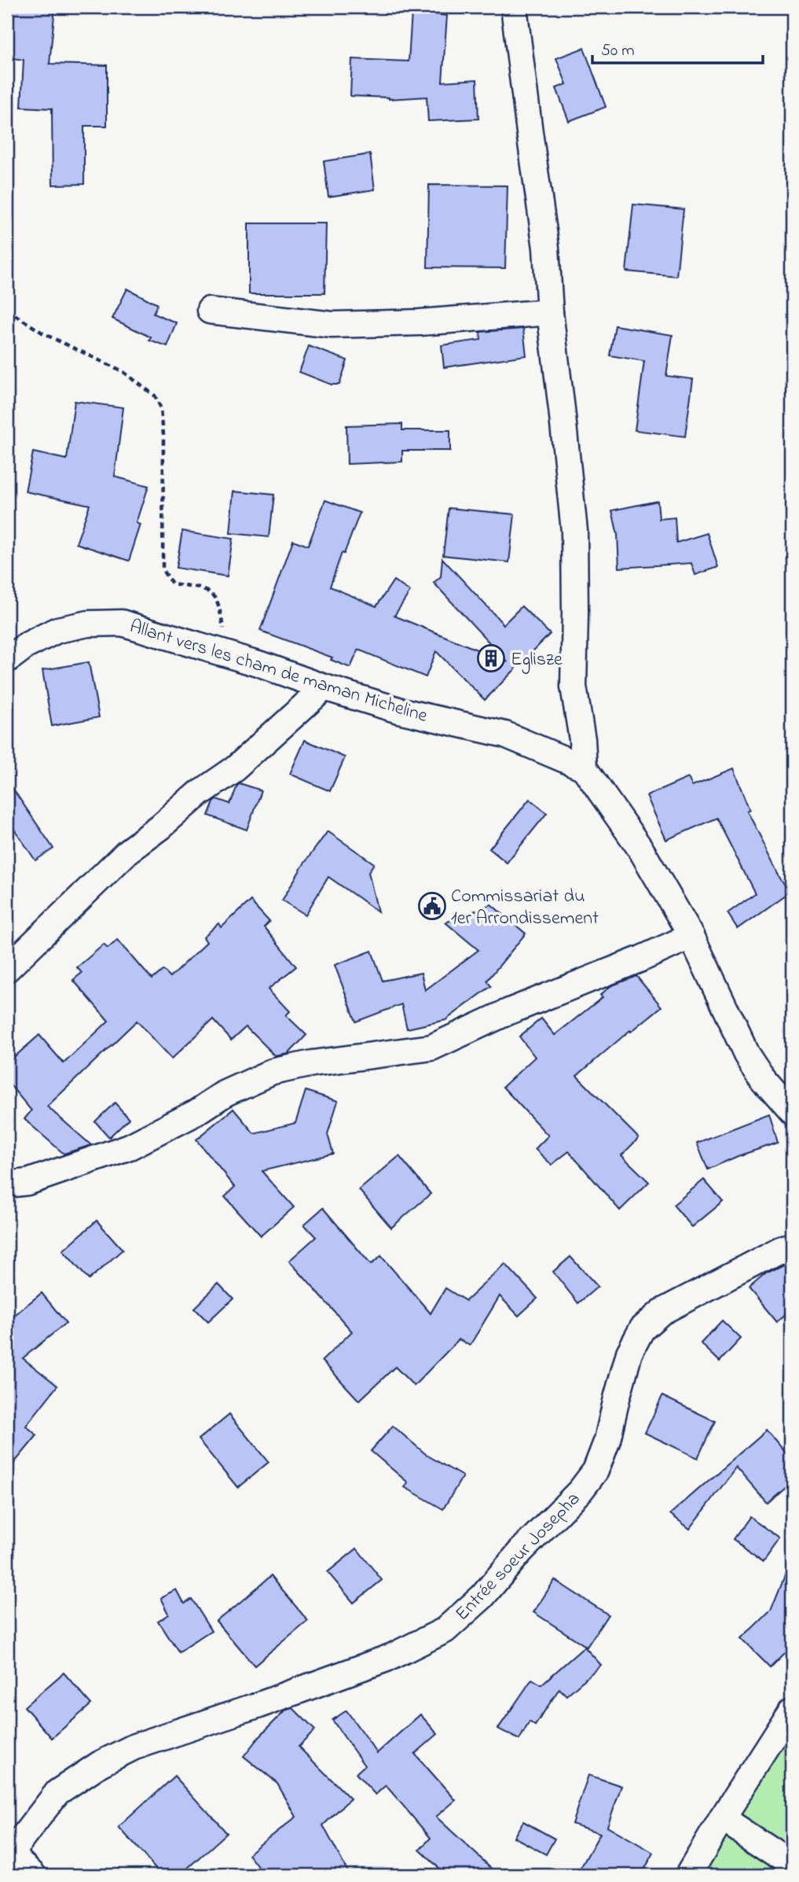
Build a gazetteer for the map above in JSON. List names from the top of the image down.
{
  "streets": {
    "street": ["Allant vers les cham de maman Micheline", "Entrée soeur Josepha"]
  },
  "places": {
    "building": ["Eglisze"],
    "public building": ["Commissariat du 1er Arrondissement"]
  },
  "scale_bar": "50 m"
}
